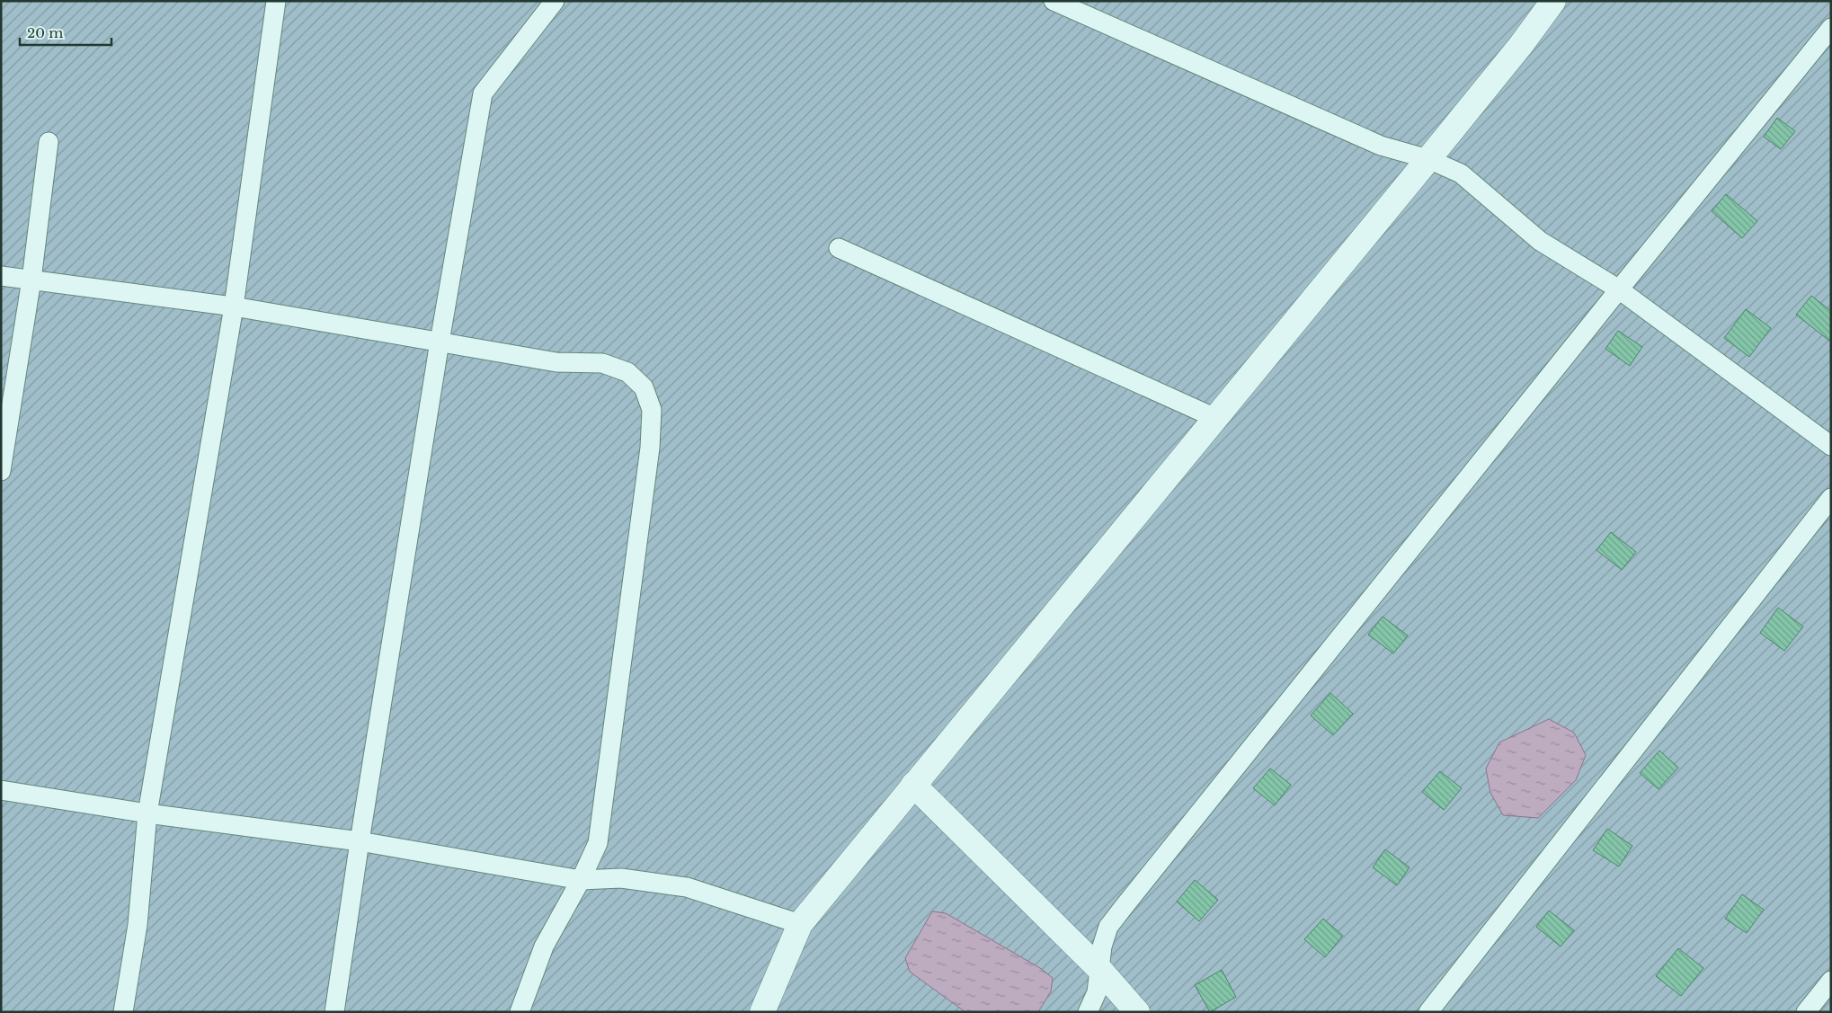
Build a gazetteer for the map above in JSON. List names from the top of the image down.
{
  "scale_bar": "20 m"
}
